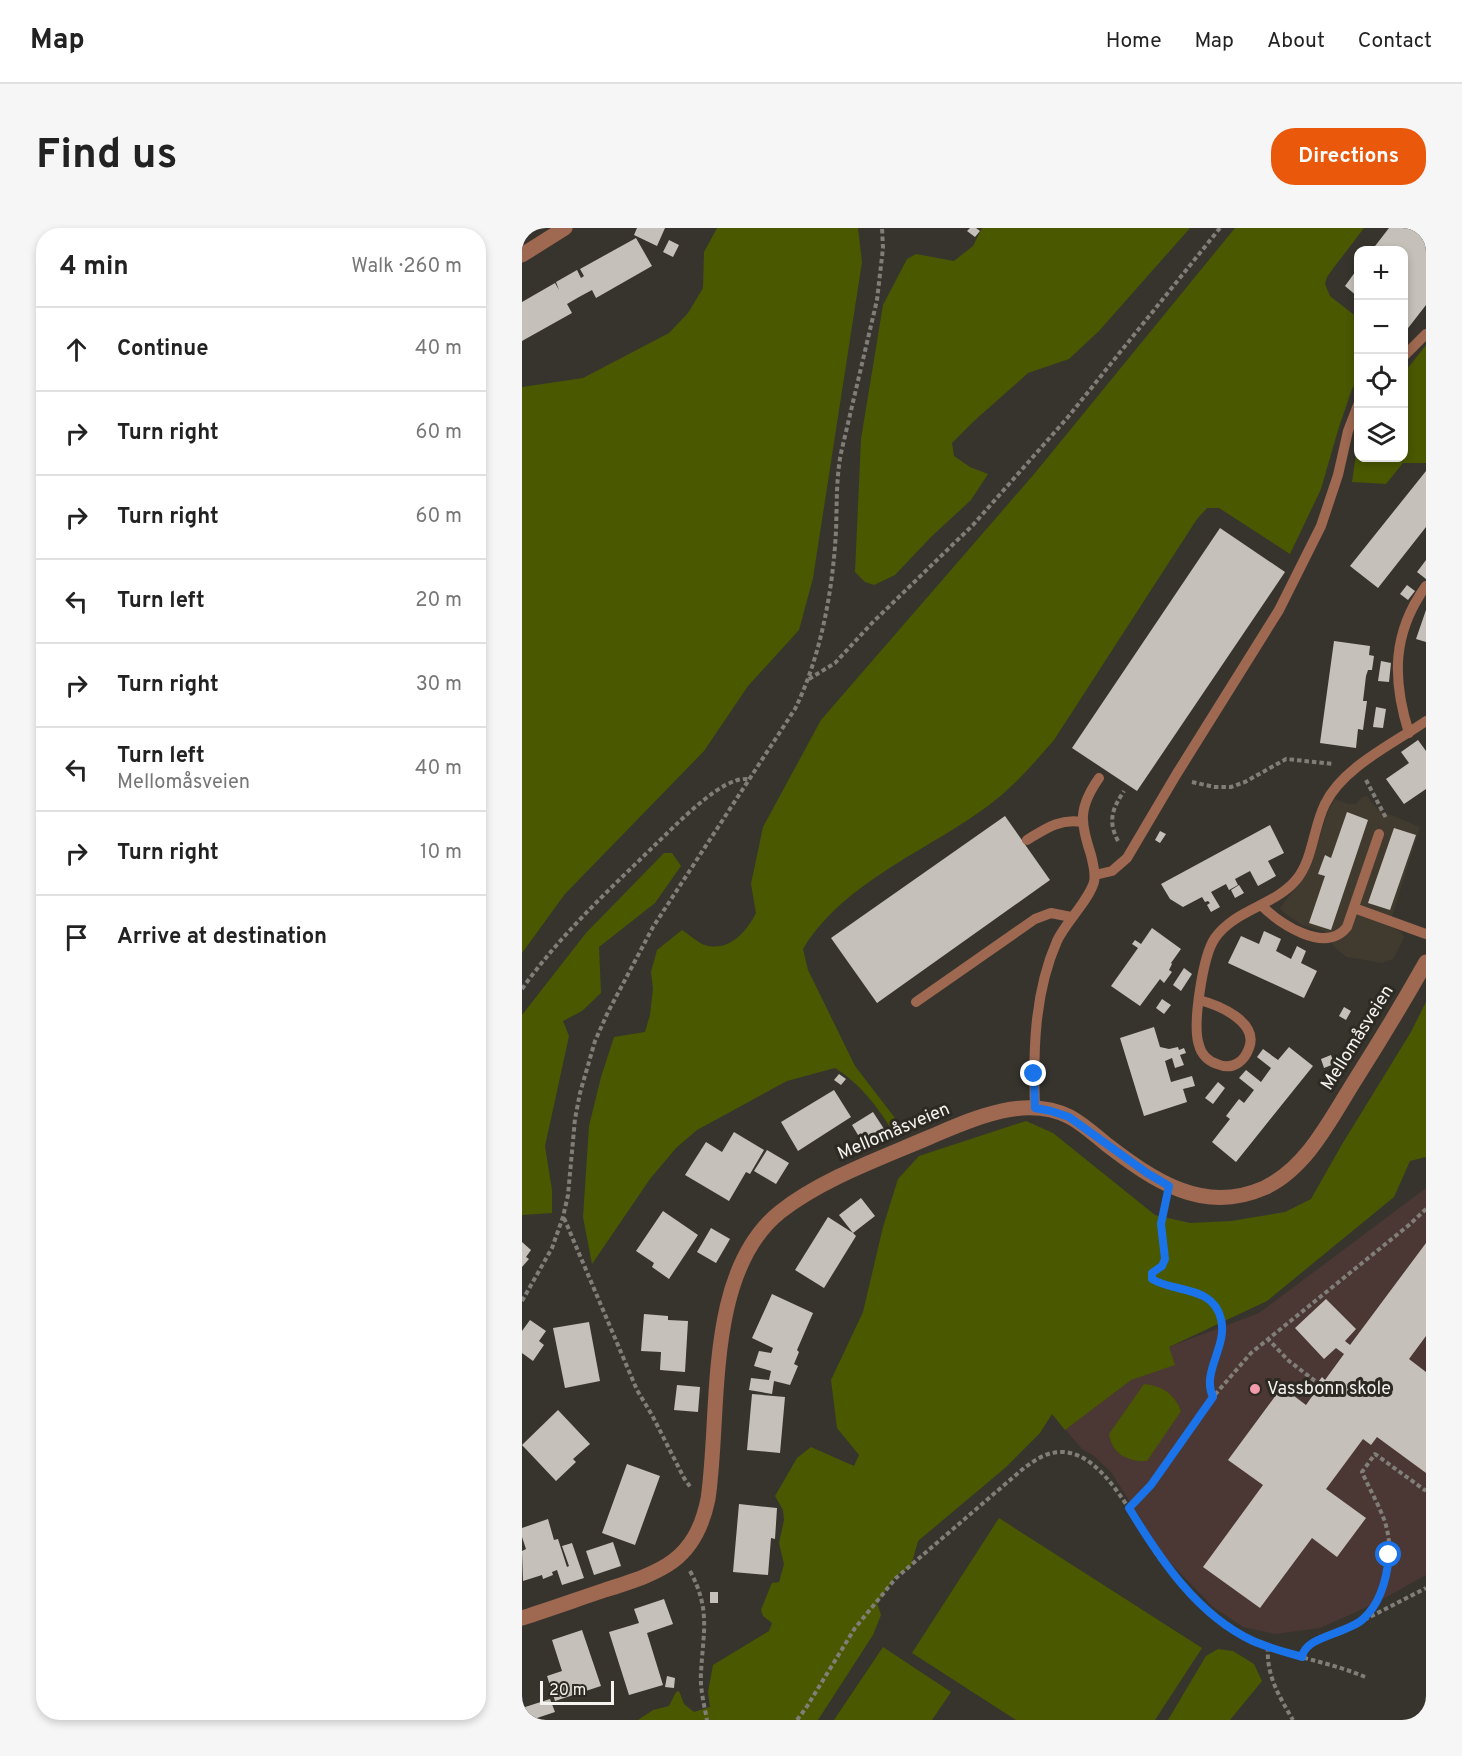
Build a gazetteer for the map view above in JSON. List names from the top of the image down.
{
  "streets": {
    "street": ["Mellomåsveien"]
  },
  "places": ["Vassbonn skole"],
  "scale_bar": "20 m",
  "page": {
    "header": "Map",
    "nav": [
      "Home",
      "Map",
      "About",
      "Contact"
    ],
    "buttons": "Directions",
    "title": "Find us",
    "heading": ["4 min", "Walk · 260 m"],
    "map_buttons": ["+", "−"],
    "list": [
      ["Continue", "40 m"],
      ["Turn right", "60 m"],
      ["Turn right", "60 m"],
      ["Turn left", "20 m"],
      ["Turn right", "30 m"],
      ["Turn left", "Mellomåsveien", "40 m"],
      ["Turn right", "10 m"],
      "Arrive at destination"
    ],
    "scale": "20 m"
  }
}
